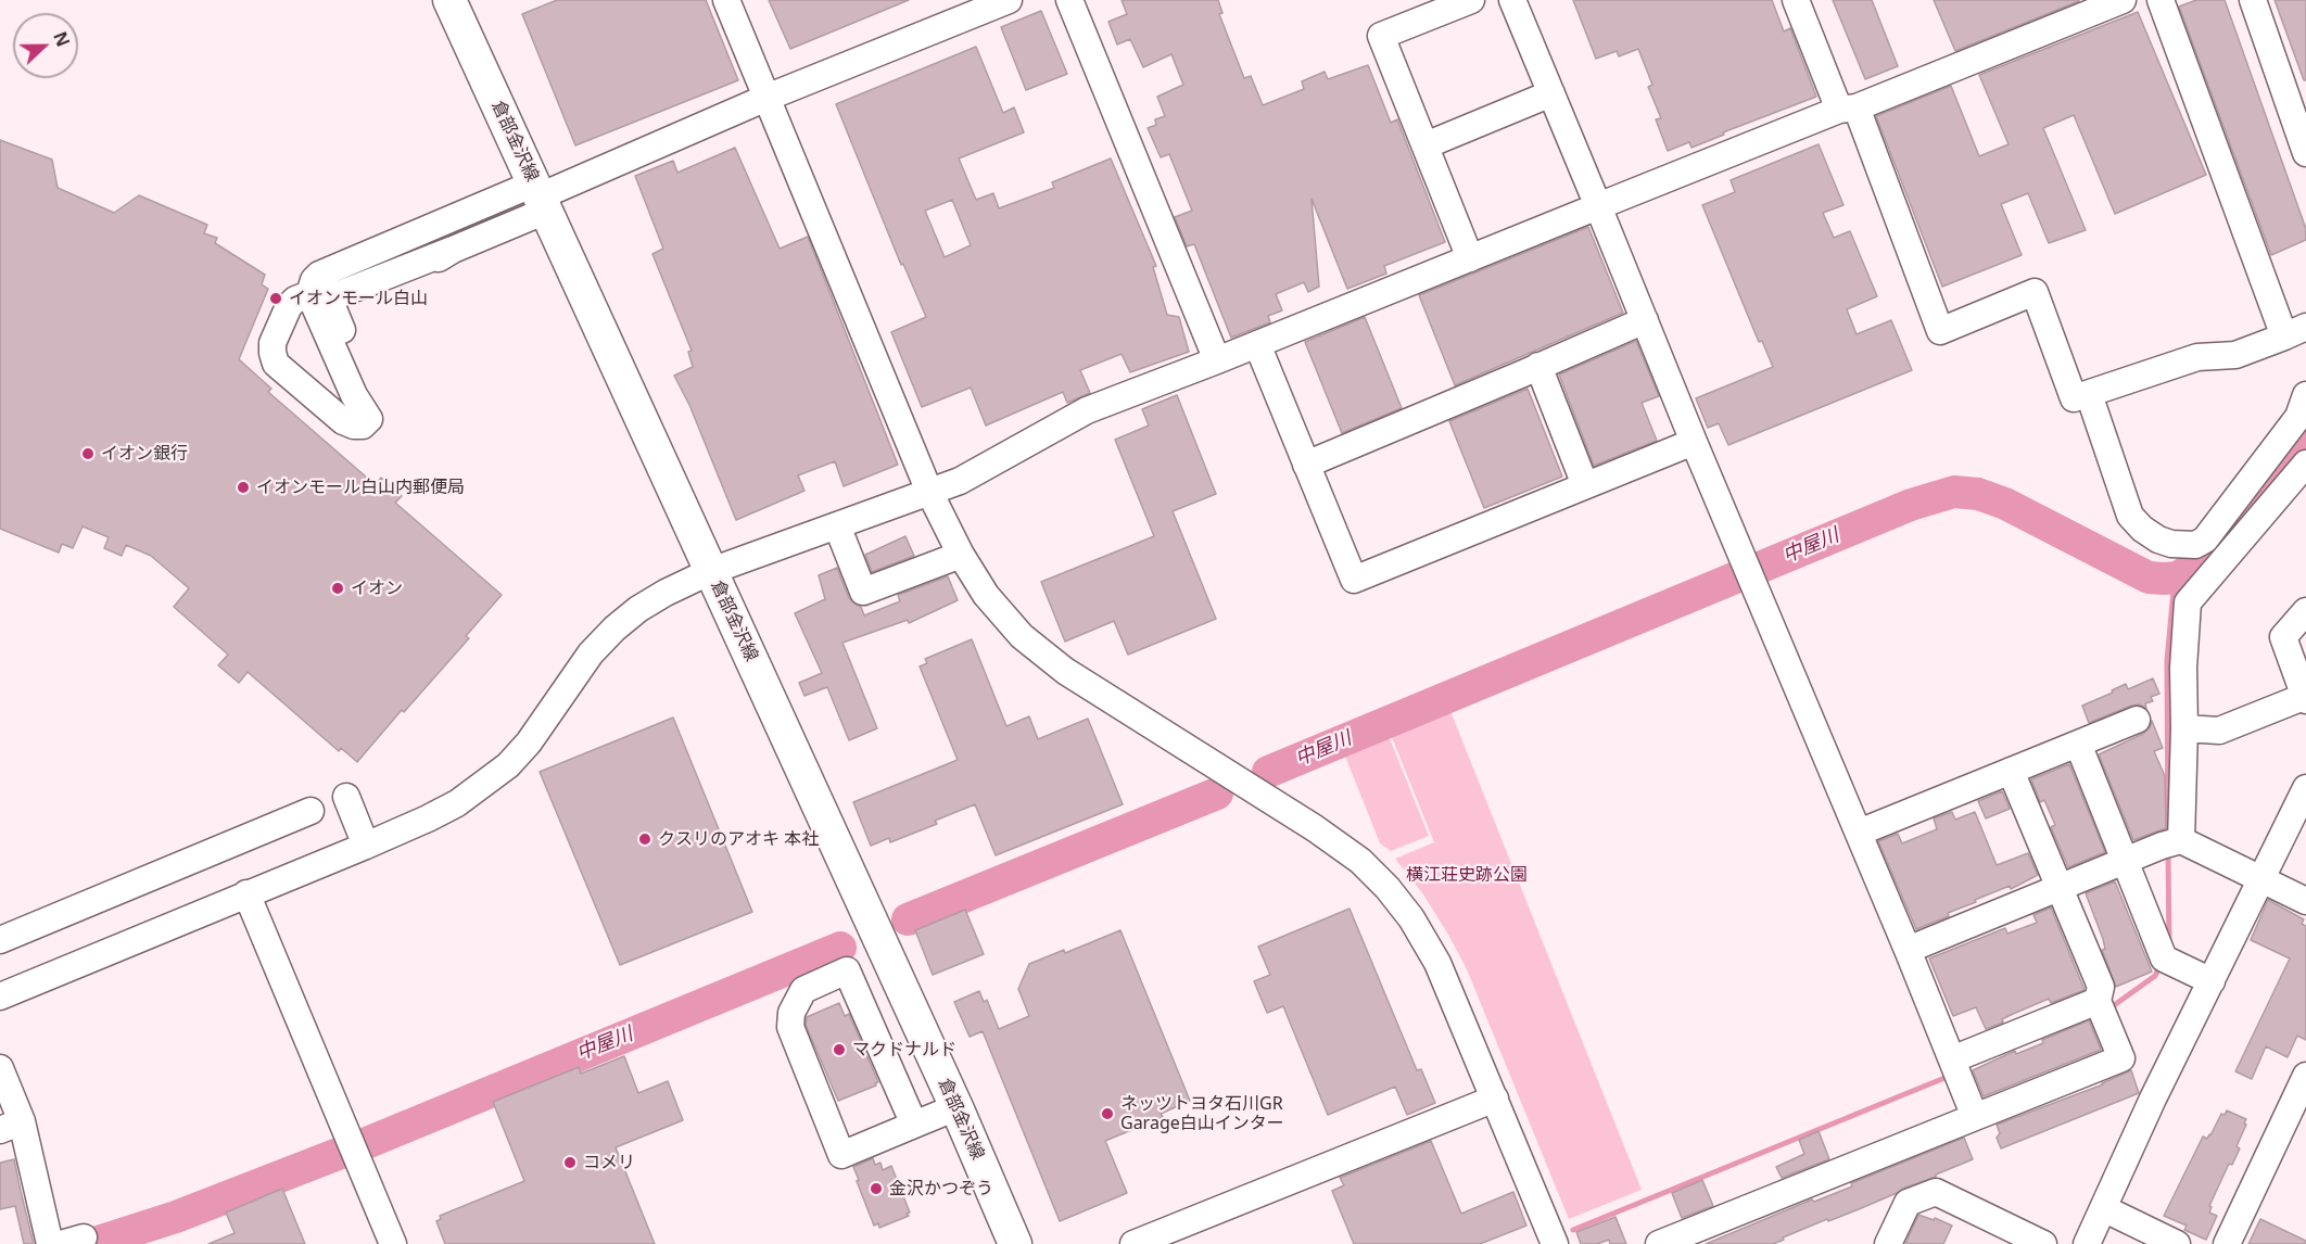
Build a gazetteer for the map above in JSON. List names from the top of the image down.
{
  "streets": {
    "main road": ["倉部金沢線"]
  },
  "water": ["中屋川"],
  "parks": ["横江荘史跡公園"],
  "places": [
    "イオンモール白山",
    "イオン銀行",
    "イオンモール白山内郵便局",
    "イオン",
    "クスリのアオキ 本社",
    "マクドナルド",
    "ネッツトヨタ石川GR Garage白山インター",
    "コメリ",
    "金沢かつぞう"
  ],
  "north": "right"
}
